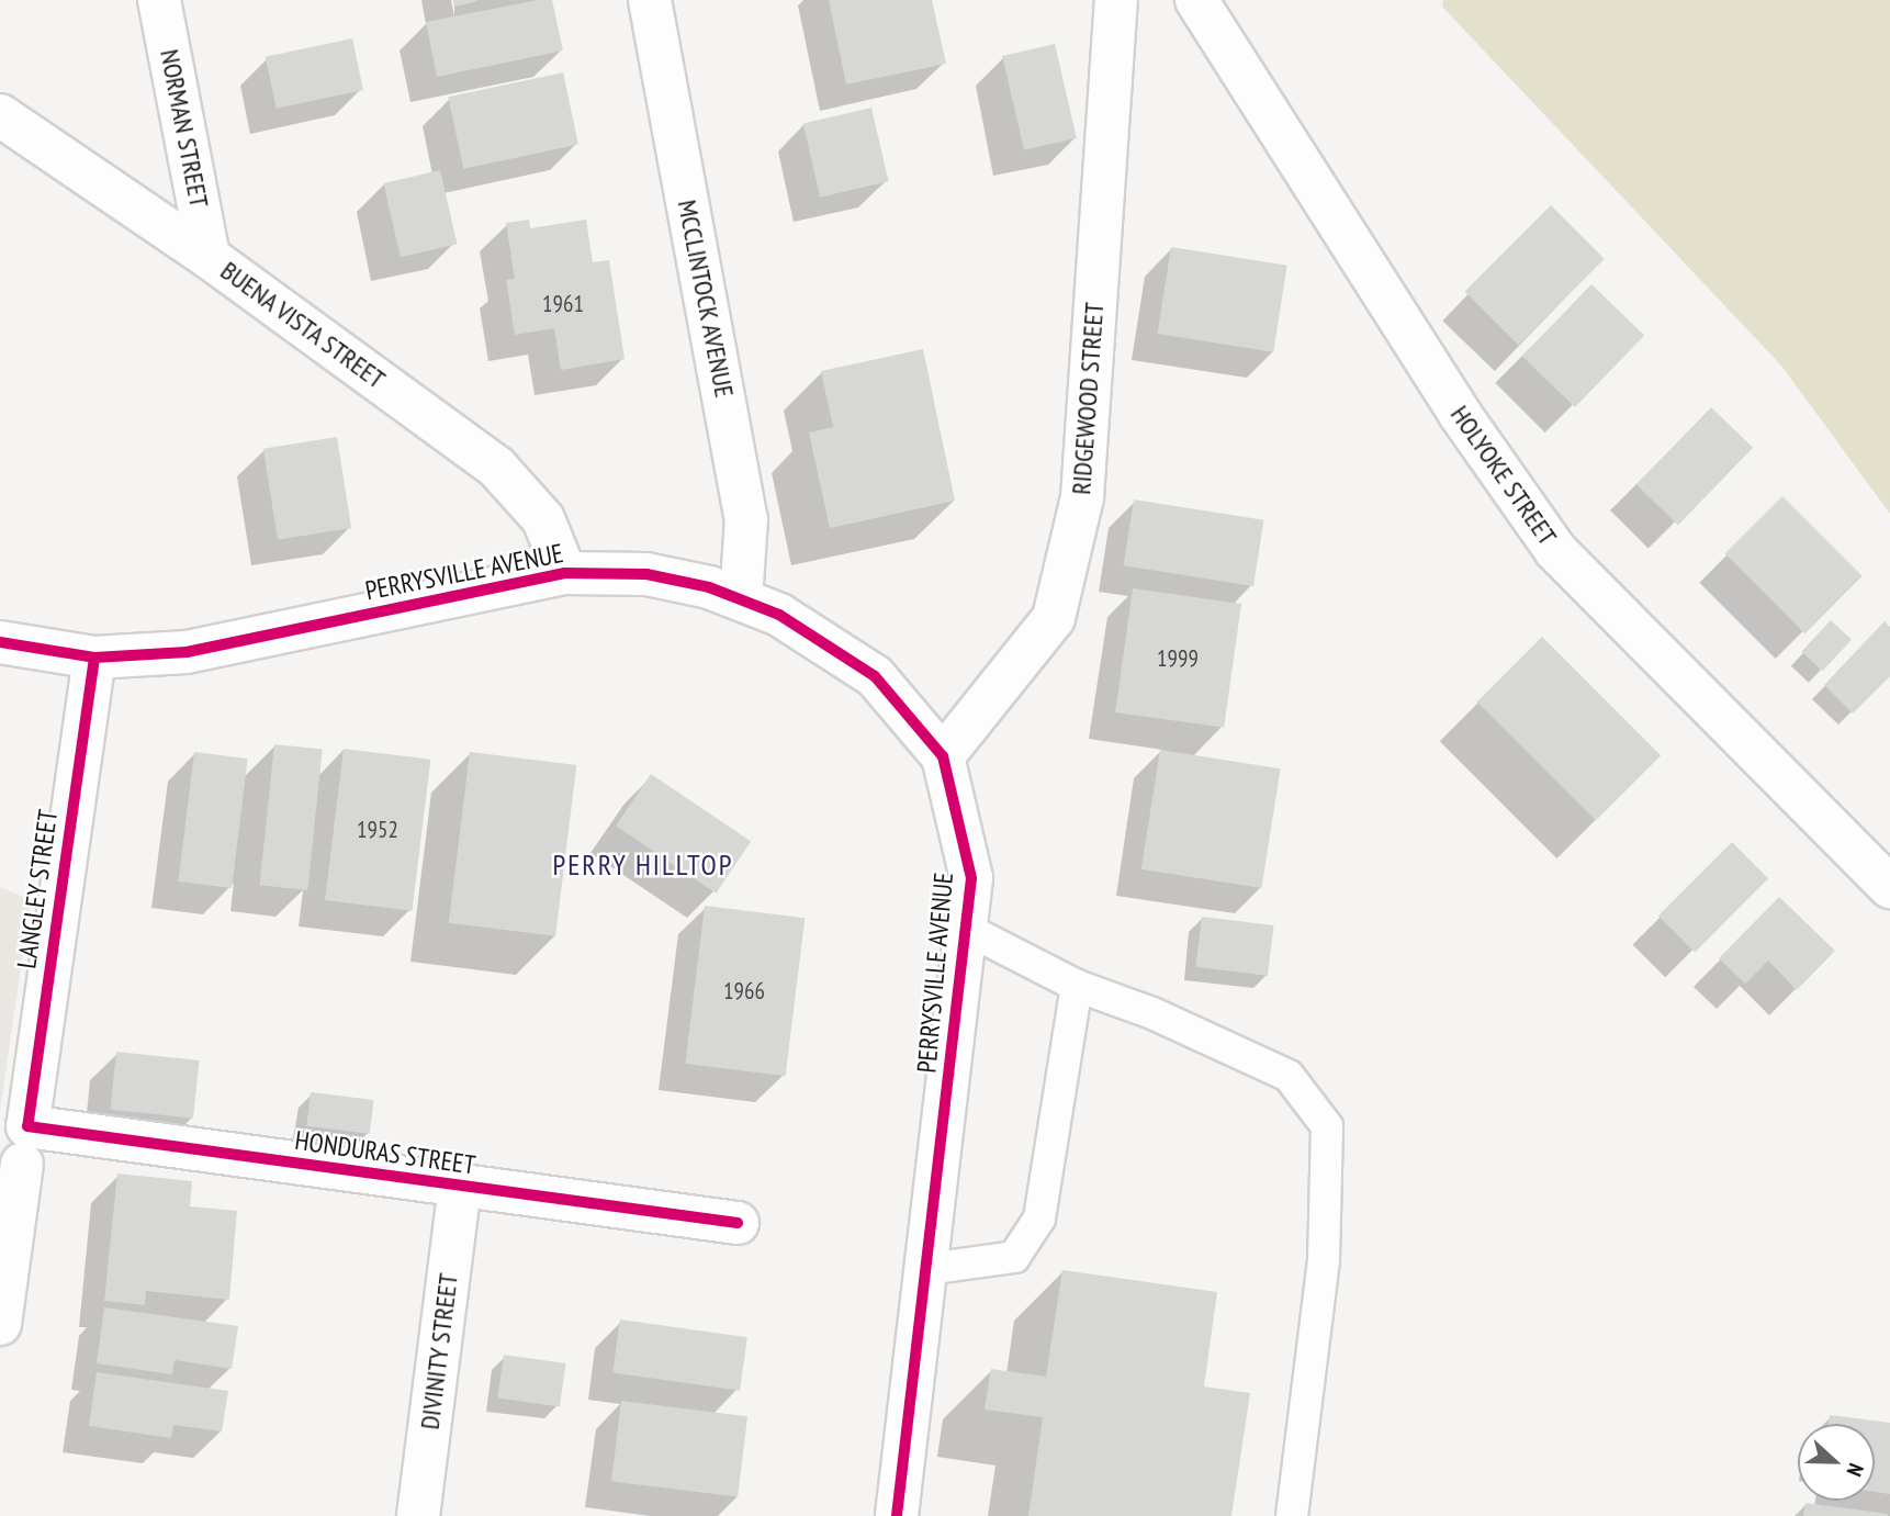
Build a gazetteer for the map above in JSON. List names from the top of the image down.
{
  "streets": {
    "street": [
      "NORMAN STREET",
      "MCCLINTOCK AVENUE",
      "BUENA VISTA STREET",
      "RIDGEWOOD STREET",
      "HOLYOKE STREET",
      "PERRYSVILLE AVENUE",
      "LANGLEY STREET",
      "HONDURAS STREET",
      "DIVINITY STREET"
    ]
  },
  "crossings": [
    ["NORMAN STREET", "BUENA VISTA STREET"],
    ["MCCLINTOCK AVENUE", "PERRYSVILLE AVENUE"],
    ["BUENA VISTA STREET", "PERRYSVILLE AVENUE"],
    ["RIDGEWOOD STREET", "PERRYSVILLE AVENUE"],
    ["PERRYSVILLE AVENUE", "LANGLEY STREET"],
    ["LANGLEY STREET", "HONDURAS STREET"],
    ["HONDURAS STREET", "DIVINITY STREET"]
  ],
  "districts": ["PERRY HILLTOP"],
  "house_numbers": [
    "1961",
    "1999",
    "1952",
    "1966"
  ],
  "north": "right"
}
